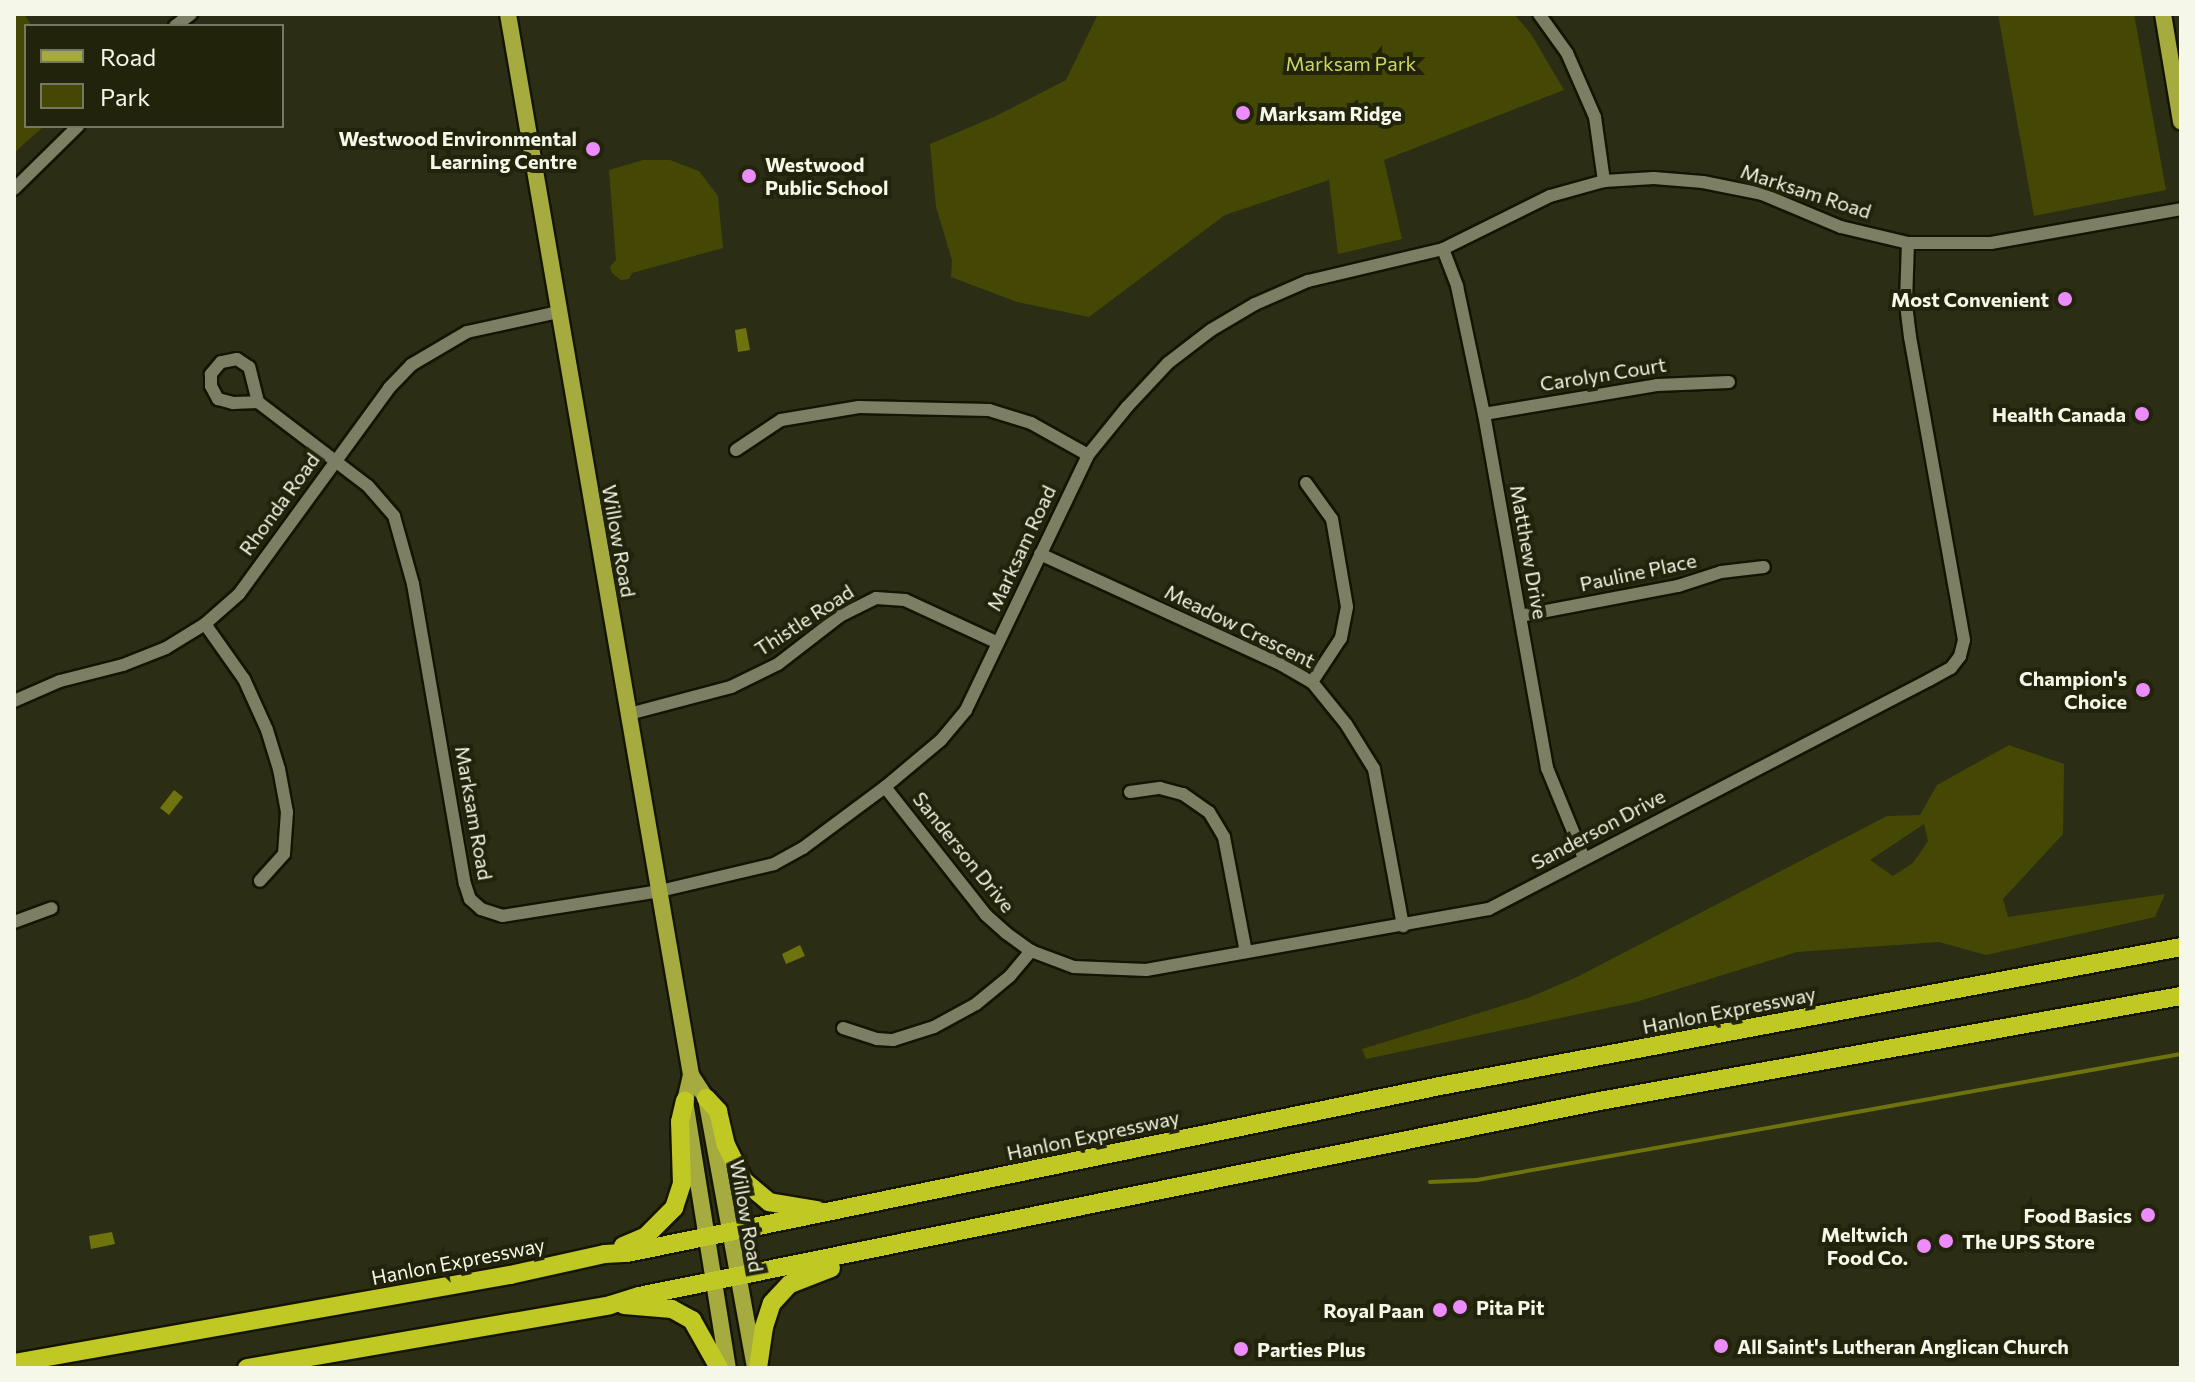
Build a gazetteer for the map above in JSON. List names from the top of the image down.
{
  "streets": {
    "highway": ["Hanlon Expressway"],
    "main road": ["Willow Road"],
    "street": [
      "Marksam Road",
      "Carolyn Court",
      "Rhonda Road",
      "Matthew Drive",
      "Pauline Place",
      "Thistle Road",
      "Meadow Crescent",
      "Sanderson Drive"
    ]
  },
  "crossings": [
    ["Marksam Road", "Rhonda Road"],
    ["Marksam Road", "Willow Road"],
    ["Marksam Road", "Matthew Drive"],
    ["Marksam Road", "Thistle Road"],
    ["Marksam Road", "Meadow Crescent"],
    ["Marksam Road", "Sanderson Drive"],
    ["Carolyn Court", "Matthew Drive"],
    ["Rhonda Road", "Willow Road"],
    ["Willow Road", "Thistle Road"],
    ["Willow Road", "Hanlon Expressway"],
    ["Matthew Drive", "Pauline Place"],
    ["Matthew Drive", "Sanderson Drive"],
    ["Meadow Crescent", "Sanderson Drive"]
  ],
  "parks": ["Marksam Park"],
  "places": [
    "Marksam Ridge",
    "Westwood Environmental Learning Centre",
    "Westwood Public School",
    "Most Convenient",
    "Health Canada",
    "Champion's Choice",
    "Food Basics",
    "The UPS Store",
    "Meltwich Food Co.",
    "Pita Pit",
    "Royal Paan",
    "All Saint's Lutheran Anglican Church",
    "Parties Plus"
  ],
  "legend": ["Road", "Park"]
}
